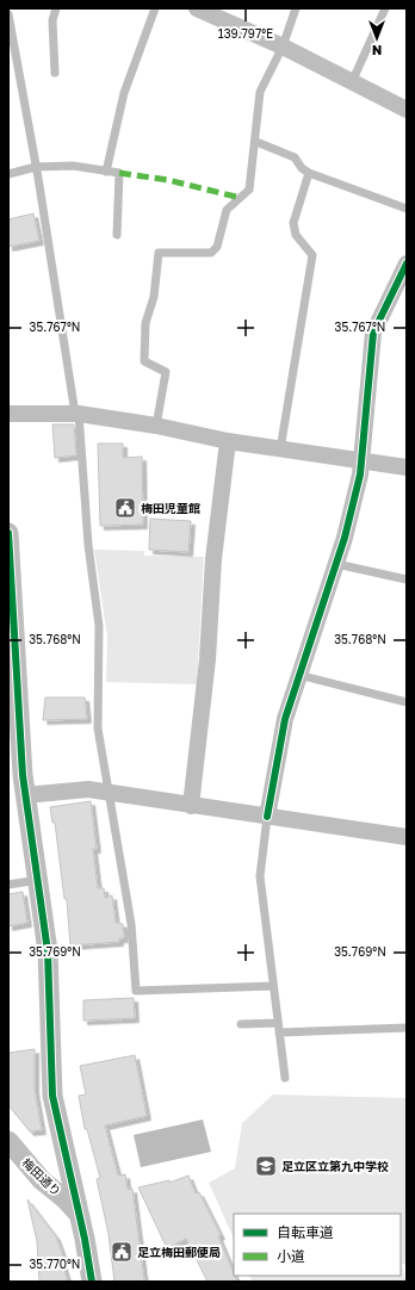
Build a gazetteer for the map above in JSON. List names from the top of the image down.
{
  "streets": {
    "street": ["梅田通り"]
  },
  "places": {
    "public building": ["梅田児童館", "足立梅田郵便局"],
    "school or university": ["足立区立第九中学校"]
  },
  "legend": ["自転車道", "小道"],
  "north": "bottom",
  "coordinates": [
    "139.797°E",
    "35.767°N",
    "35.768°N",
    "35.769°N",
    "35.770°N"
  ]
}
